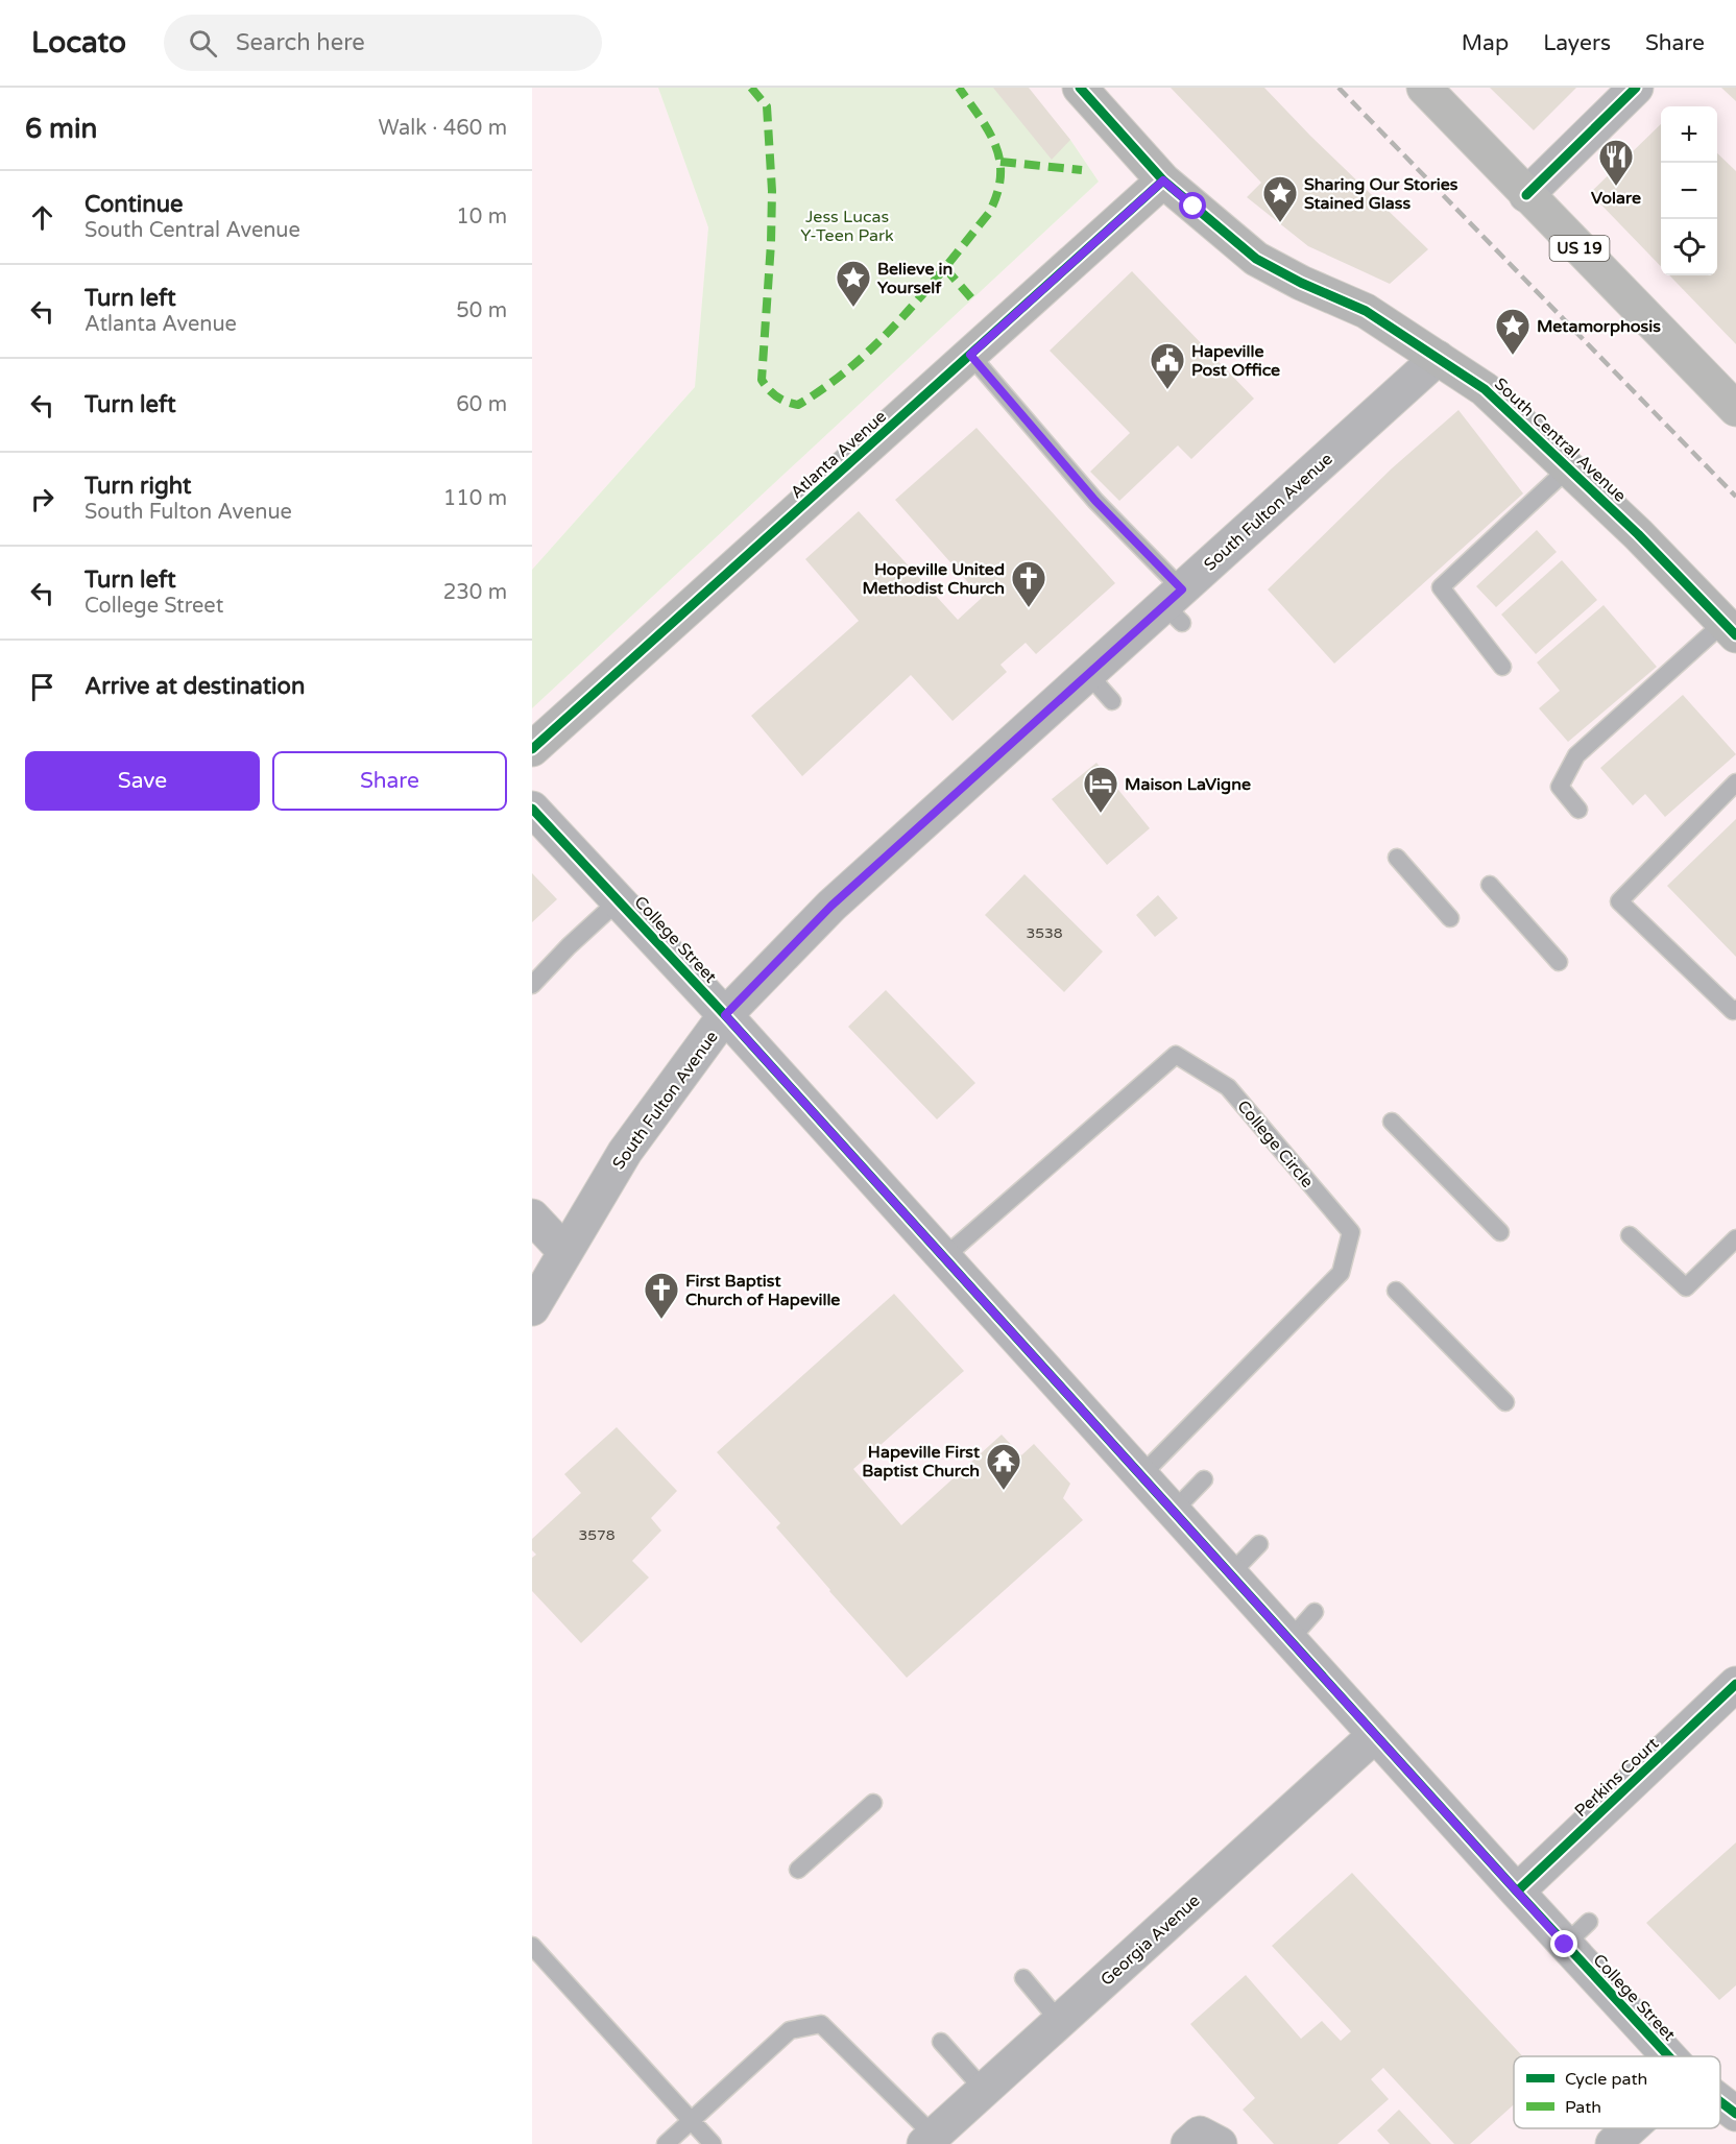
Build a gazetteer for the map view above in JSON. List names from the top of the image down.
{
  "streets": {
    "main road": ["US 19"],
    "street": [
      "South Central Avenue",
      "Atlanta Avenue",
      "South Fulton Avenue",
      "College Street",
      "Perkins Court",
      "Georgia Avenue"
    ],
    "lane": ["College Circle"]
  },
  "crossings": [
    ["South Central Avenue", "Atlanta Avenue"],
    ["South Central Avenue", "South Fulton Avenue"],
    ["South Fulton Avenue", "College Street"],
    ["College Street", "College Circle"],
    ["College Street", "Perkins Court"],
    ["College Street", "Georgia Avenue"]
  ],
  "parks": ["Jess Lucas Y-Teen Park"],
  "places": {
    "restaurant": ["Volare"],
    "place": ["Sharing Our Stories Stained Glass", "Believe in Yourself", "Metamorphosis"],
    "public building": ["Hapeville Post Office"],
    "church": ["Hopeville United Methodist Church", "First Baptist Church of Hapeville"],
    "hotel": ["Maison LaVigne"],
    "temple": ["Hapeville First Baptist Church"]
  },
  "house_numbers": ["3538", "3578"],
  "legend": ["Cycle path", "Path"],
  "page": {
    "header": "Locato",
    "search": "Search here",
    "nav": ["Map", "Layers", "Share"],
    "heading": ["6 min", "Walk · 460 m"],
    "map_buttons": ["+", "−"],
    "list": [
      ["Continue", "South Central Avenue", "10 m"],
      ["Turn left", "Atlanta Avenue", "50 m"],
      ["Turn left", "60 m"],
      ["Turn right", "South Fulton Avenue", "110 m"],
      ["Turn left", "College Street", "230 m"],
      "Arrive at destination"
    ],
    "buttons": ["Save", "Share"]
  }
}
